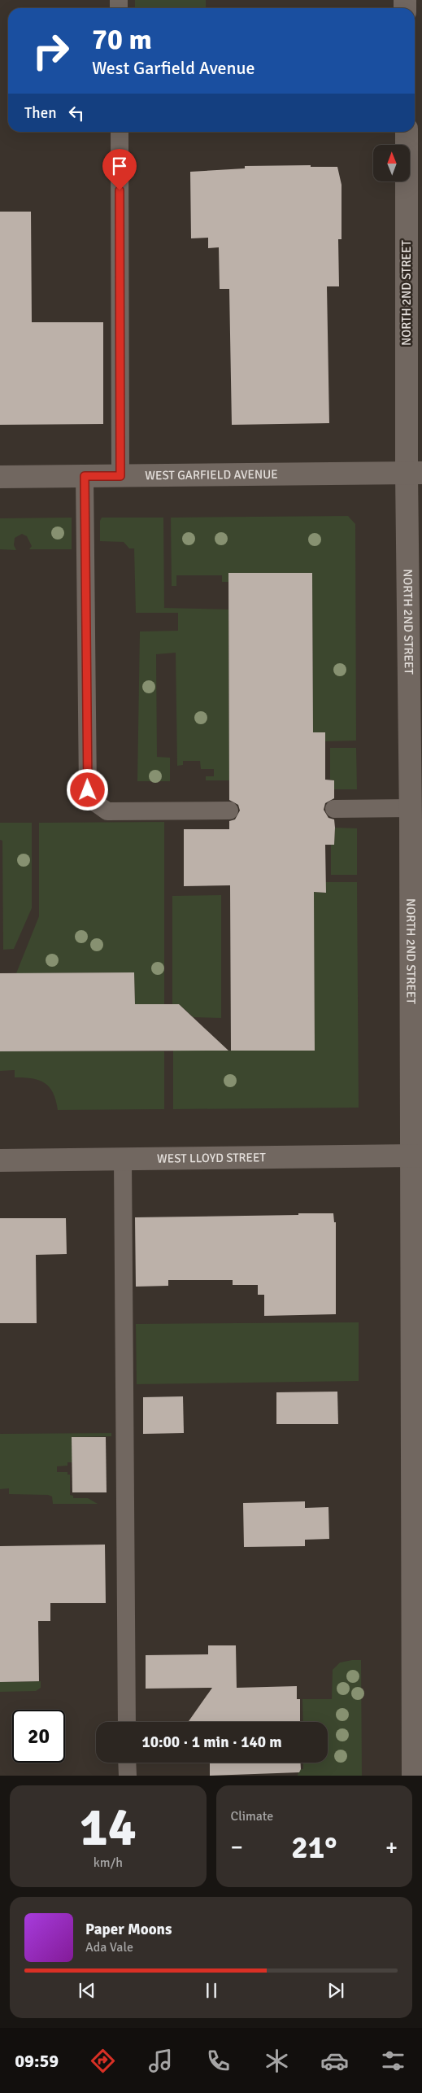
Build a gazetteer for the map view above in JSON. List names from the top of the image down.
{
  "streets": {
    "street": ["NORTH 2ND STREET", "WEST GARFIELD AVENUE", "WEST LLOYD STREET"]
  },
  "crossings": [
    ["NORTH 2ND STREET", "WEST GARFIELD AVENUE"],
    ["NORTH 2ND STREET", "WEST LLOYD STREET"]
  ],
  "north": "top",
  "page": {
    "turn": ["70 m", "West Garfield Avenue"],
    "then": "Then",
    "limit": "20",
    "trip": "10:00 · 1 min · 140 m",
    "tile": [
      ["14", "km/h"],
      "Climate"
    ],
    "heat": ["−", "21°", "+"],
    "song": ["Paper Moons", "Ada Vale"],
    "tabs": "09:59"
  }
}
